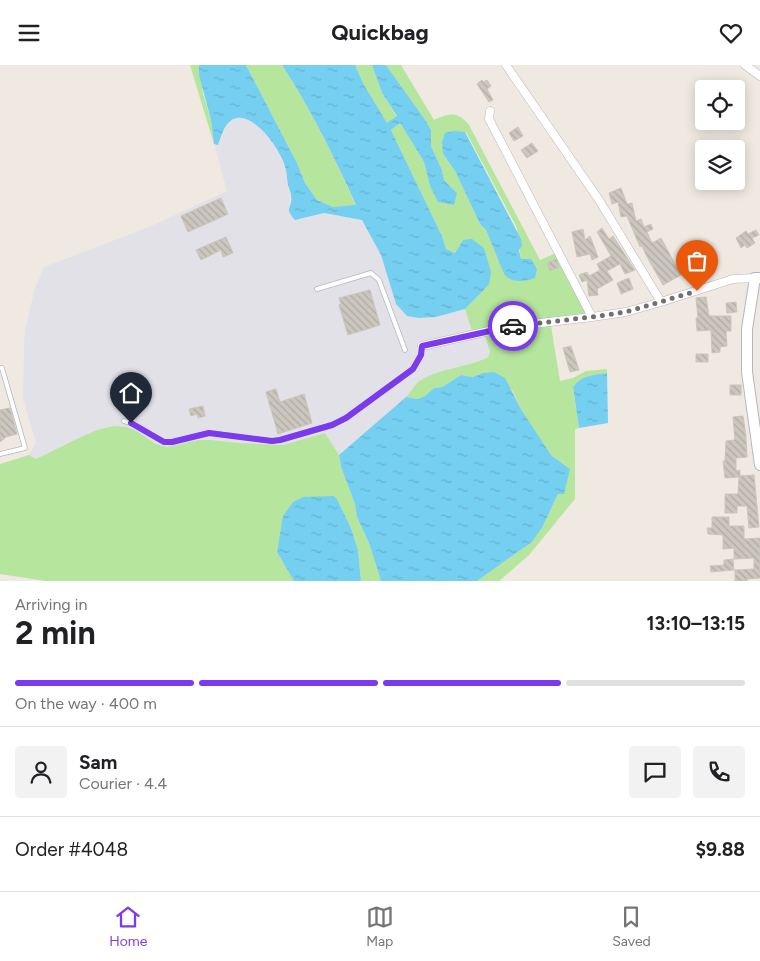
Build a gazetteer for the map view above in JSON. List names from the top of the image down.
{
  "page": {
    "header": "Quickbag",
    "heading": ["2 min", "Arriving in", "13:10–13:15"],
    "panel": [
      "Sam",
      "Courier · 4.4",
      "Order #4048",
      "$9.88"
    ],
    "bar": "On the way · 400 m",
    "tabs": ["Home", "Map", "Saved"]
  }
}
